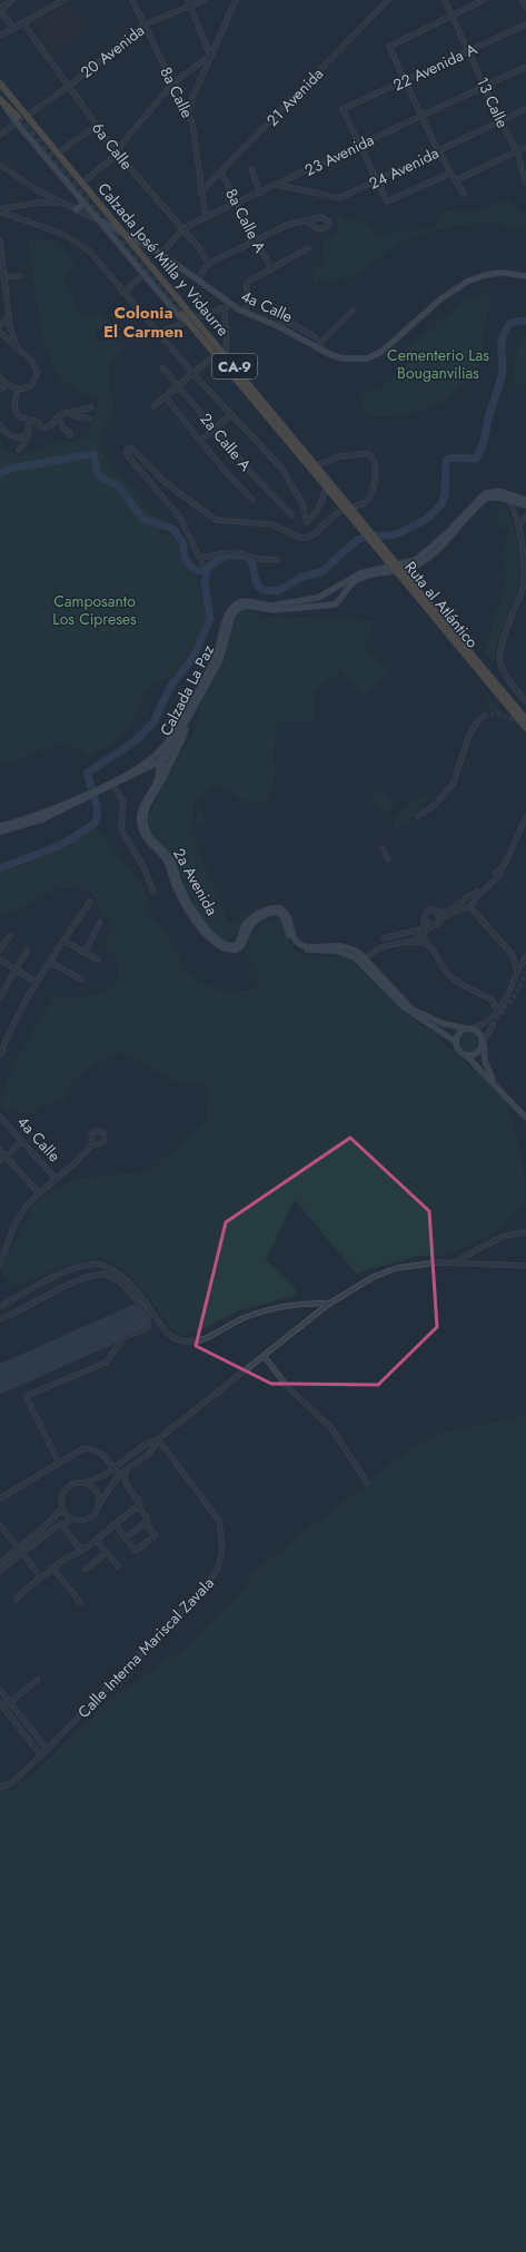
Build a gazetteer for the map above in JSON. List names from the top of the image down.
{
  "streets": {
    "highway": ["Calzada José Milla y Vidaurre", "CA-9", "Ruta al Atlántico"],
    "main road": ["4a Calle", "Calzada La Paz", "2a Avenida"],
    "street": [
      "20 Avenida",
      "22 Avenida A",
      "8a Calle",
      "21 Avenida",
      "13 Calle",
      "6a Calle",
      "23 Avenida",
      "24 Avenida",
      "8a Calle A",
      "2a Calle A",
      "Calle Interna Mariscal Zavala"
    ]
  },
  "crossings": [
    ["20 Avenida", "8a Calle"],
    ["20 Avenida", "6a Calle"],
    ["20 Avenida", "Calzada José Milla y Vidaurre"],
    ["22 Avenida A", "13 Calle"],
    ["22 Avenida A", "23 Avenida"],
    ["8a Calle", "21 Avenida"],
    ["8a Calle", "23 Avenida"],
    ["21 Avenida", "8a Calle A"],
    ["13 Calle", "23 Avenida"],
    ["13 Calle", "24 Avenida"],
    ["6a Calle", "23 Avenida"],
    ["23 Avenida", "24 Avenida"],
    ["23 Avenida", "8a Calle A"],
    ["23 Avenida", "4a Calle"],
    ["Calzada José Milla y Vidaurre", "4a Calle"],
    ["Calzada José Milla y Vidaurre", "Ruta al Atlántico"],
    ["Calzada La Paz", "2a Avenida"]
  ],
  "districts": ["Colonia El Carmen"],
  "parks": ["Cementerio Las Bouganvilias", "Camposanto Los Cipreses"]
}
